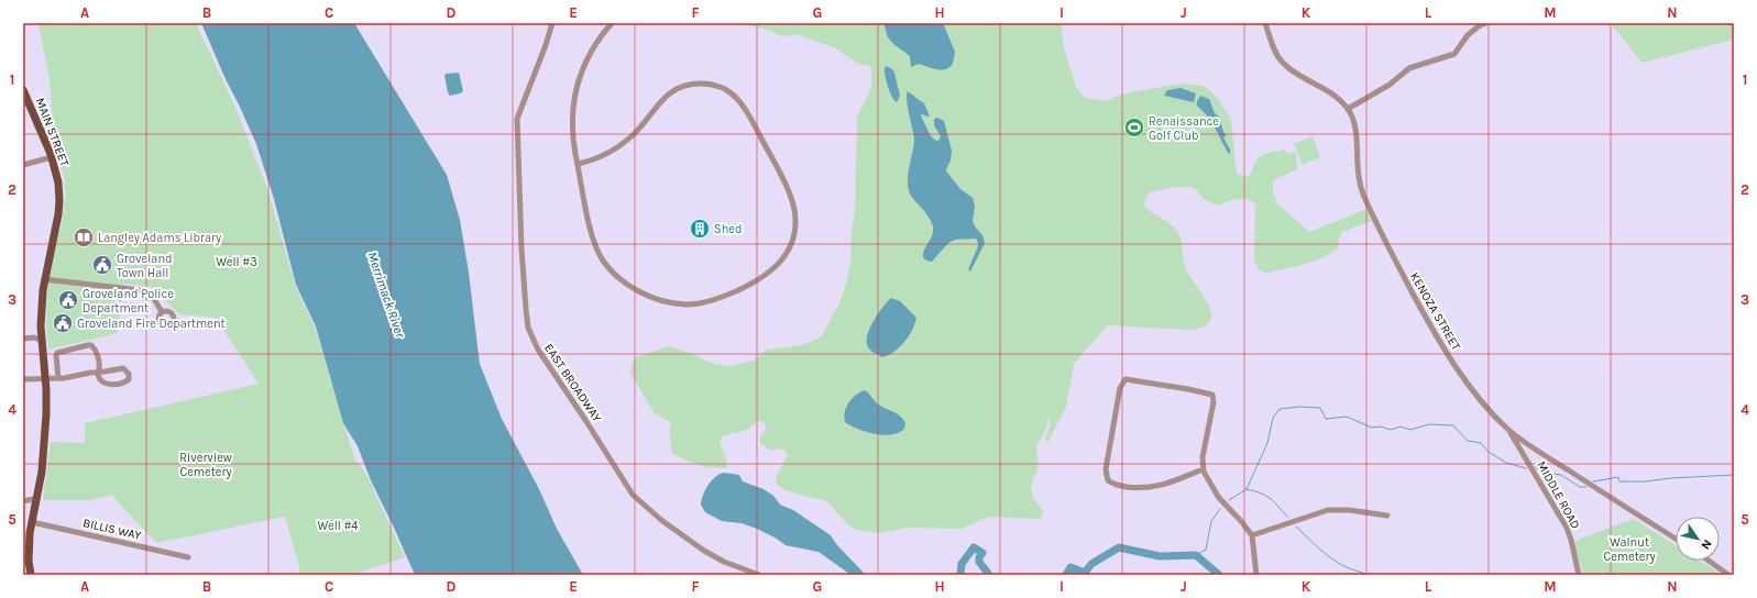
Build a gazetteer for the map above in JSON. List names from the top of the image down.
{
  "streets": {
    "main road": ["MAIN STREET"],
    "street": [
      "KENOZA STREET",
      "EAST BROADWAY",
      "MIDDLE ROAD",
      "BILLIS WAY"
    ]
  },
  "crossings": [
    ["MAIN STREET", "BILLIS WAY"],
    ["KENOZA STREET", "MIDDLE ROAD"]
  ],
  "water": ["Merrimack River"],
  "parks": [
    "Well #3",
    "Riverview Cemetery",
    "Well #4",
    "Walnut Cemetery"
  ],
  "places": {
    "sports": ["Renaissance Golf Club"],
    "building": ["Shed"],
    "library": ["Langley Adams Library"],
    "public building": ["Groveland Town Hall", "Groveland Police Department", "Groveland Fire Department"]
  },
  "north": "bottom right",
  "grid": {
    "columns": [
      "A",
      "B",
      "C",
      "D",
      "E",
      "F",
      "G",
      "H",
      "I",
      "J",
      "K",
      "L",
      "M",
      "N"
    ],
    "rows": [
      "1",
      "2",
      "3",
      "4",
      "5"
    ]
  }
}
